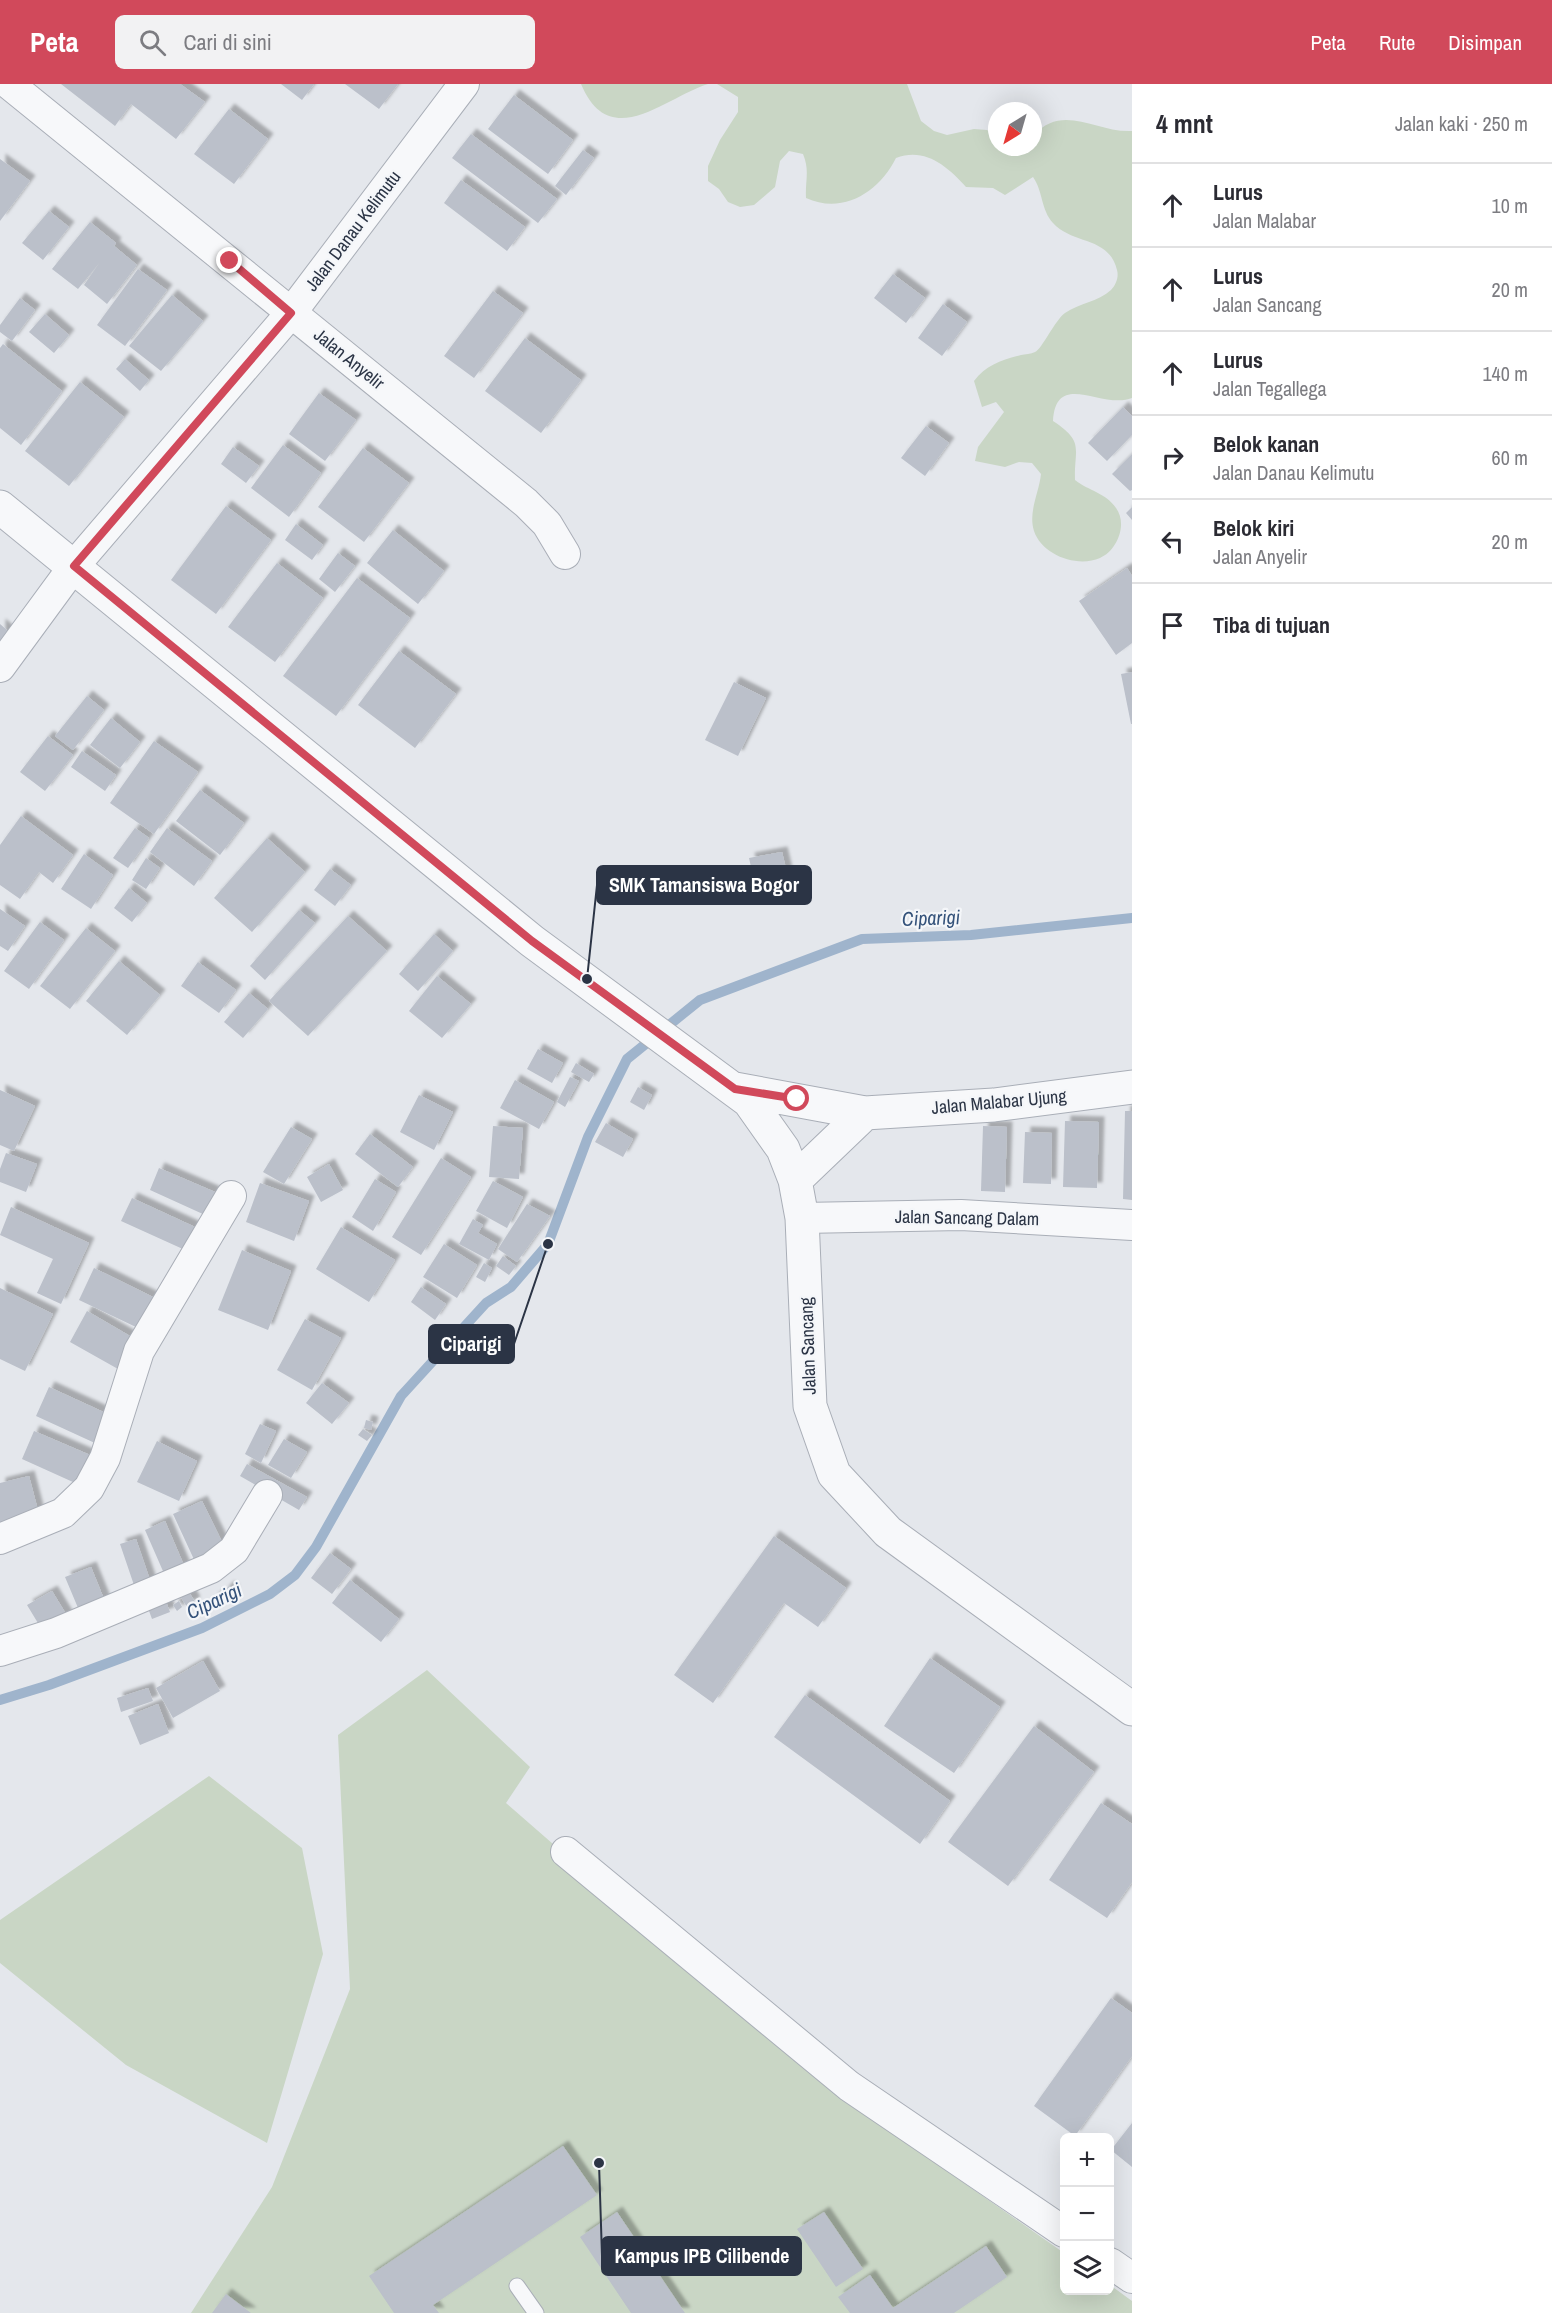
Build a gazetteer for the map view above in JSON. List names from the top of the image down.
{
  "streets": {
    "street": [
      "Jalan Danau Kelimutu",
      "Jalan Anyelir",
      "Jalan Malabar Ujung",
      "Jalan Sancang Dalam",
      "Jalan Sancang"
    ]
  },
  "crossings": [
    ["Jalan Danau Kelimutu", "Jalan Anyelir"],
    ["Jalan Danau Kelimutu", "Jalan Sancang"],
    ["Jalan Malabar Ujung", "Jalan Sancang"],
    ["Jalan Sancang Dalam", "Jalan Sancang"]
  ],
  "water": ["Ciparigi"],
  "places": ["SMK Tamansiswa Bogor", "Ciparigi", "Kampus IPB Cilibende"],
  "north": "bottom left",
  "page": {
    "header": "Peta",
    "search": "Cari di sini",
    "nav": ["Peta", "Rute", "Disimpan"],
    "heading": ["4 mnt", "Jalan kaki · 250 m"],
    "list": [
      ["Lurus", "Jalan Malabar", "10 m"],
      ["Lurus", "Jalan Sancang", "20 m"],
      ["Lurus", "Jalan Tegallega", "140 m"],
      ["Belok kanan", "Jalan Danau Kelimutu", "60 m"],
      ["Belok kiri", "Jalan Anyelir", "20 m"],
      "Tiba di tujuan"
    ],
    "map_buttons": ["+", "−"]
  }
}
